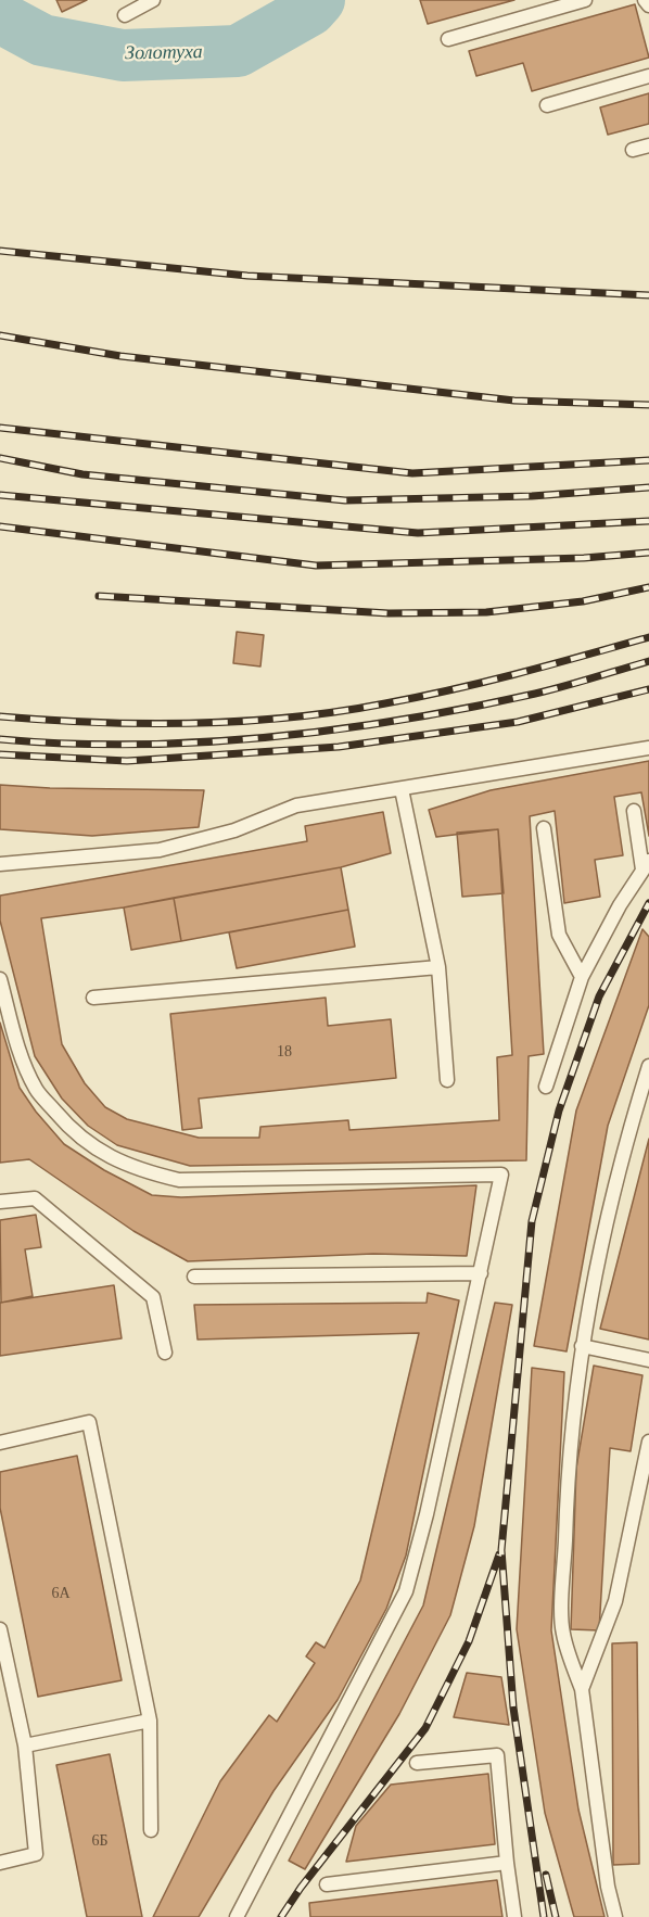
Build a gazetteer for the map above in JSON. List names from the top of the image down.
{
  "water": ["Золотуха"],
  "house_numbers": ["18", "6А", "6Б"]
}
